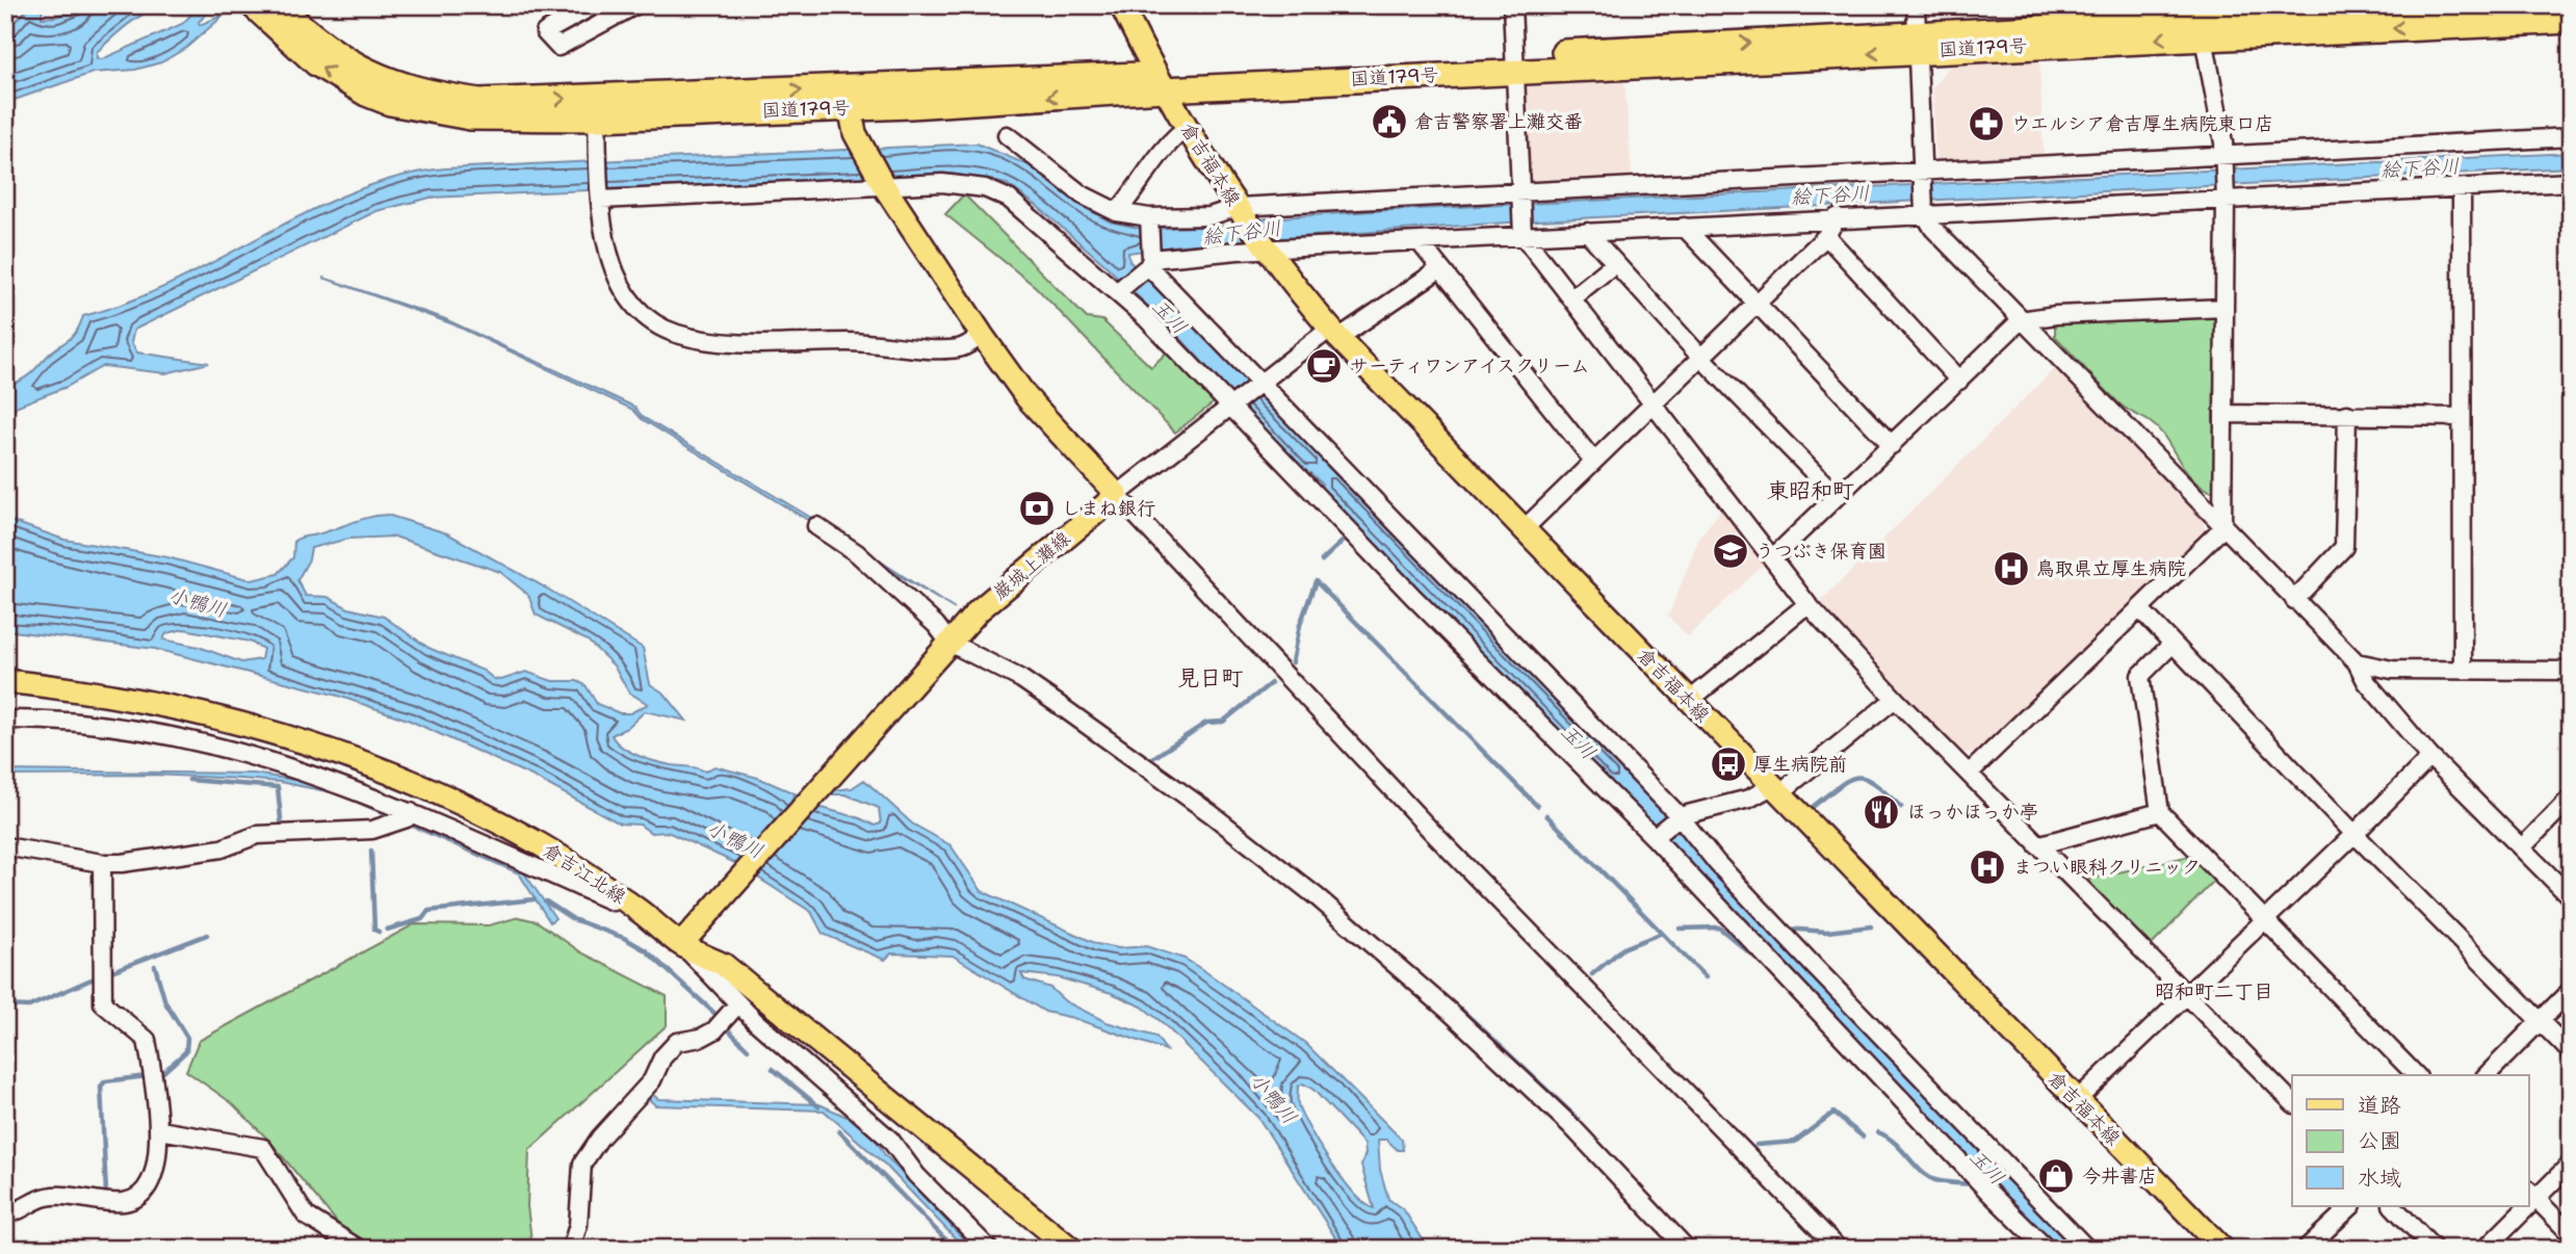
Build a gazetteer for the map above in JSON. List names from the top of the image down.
{
  "streets": {
    "highway": ["国道179号"],
    "main road": ["倉吉福本線", "巌城上灘線", "倉吉江北線"]
  },
  "crossings": [
    ["国道179号", "倉吉福本線"],
    ["巌城上灘線", "倉吉江北線"]
  ],
  "districts": ["東昭和町", "見日町", "昭和町二丁目"],
  "water": ["絵下谷川", "玉川", "小鴨川"],
  "places": {
    "public building": ["倉吉警察署上灘交番"],
    "pharmacy": ["ウエルシア倉吉厚生病院東口店"],
    "cafe": ["サーティワンアイスクリーム"],
    "bank": ["しまね銀行"],
    "school or university": ["うつぶき保育園"],
    "hospital": ["鳥取県立厚生病院", "まつい眼科クリニック"],
    "bus stop": ["厚生病院前"],
    "restaurant": ["ほっかほっか亭"],
    "shop": ["今井書店"]
  },
  "legend": ["道路", "公園", "水域"]
}
